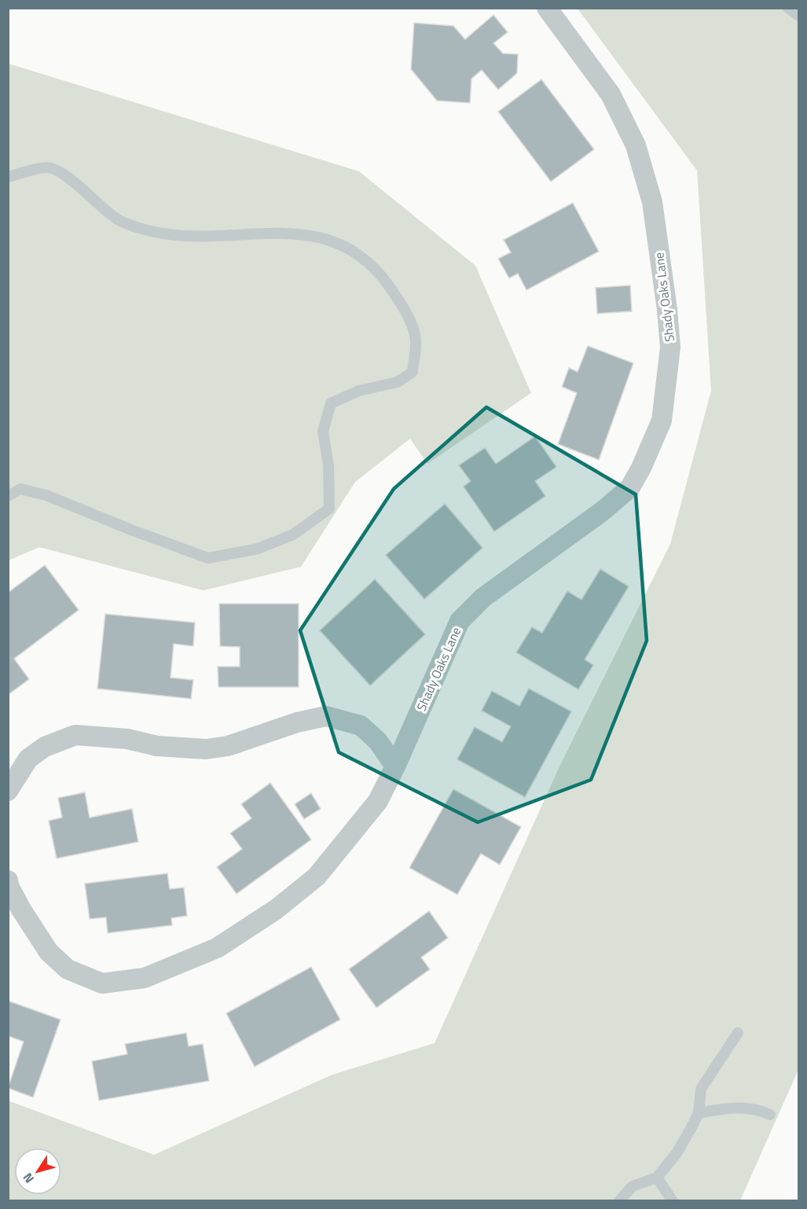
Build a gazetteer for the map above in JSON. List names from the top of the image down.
{
  "streets": {
    "street": ["Shady Oaks Lane"]
  },
  "north": "bottom left"
}
